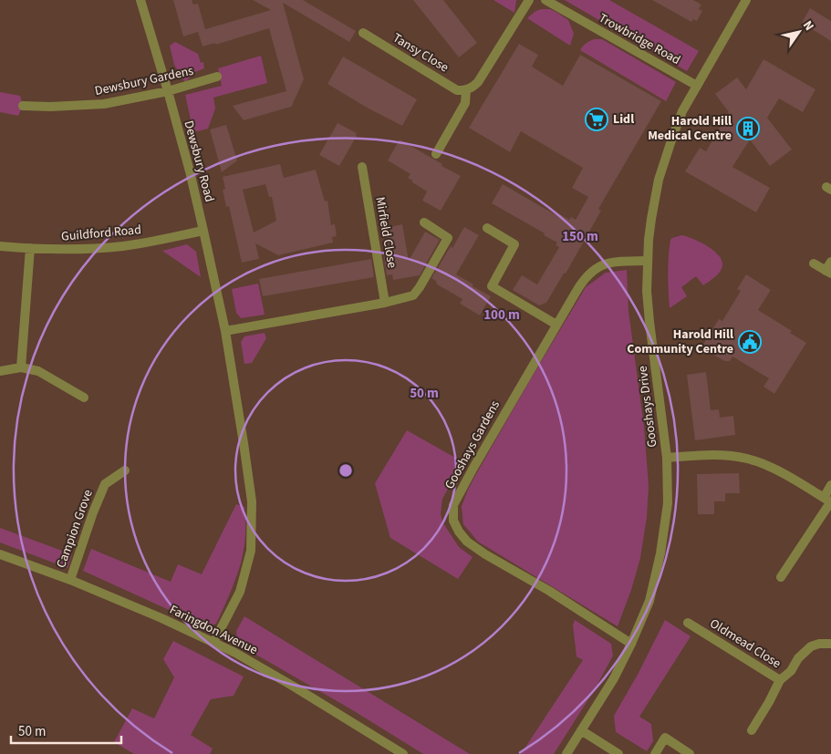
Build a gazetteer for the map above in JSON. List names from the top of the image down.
{
  "streets": {
    "street": [
      "Trowbridge Road",
      "Tansy Close",
      "Dewsbury Gardens",
      "Dewsbury Road",
      "Mirfield Close",
      "Guildford Road",
      "Gooshays Drive",
      "Gooshays Gardens",
      "Campion Grove",
      "Faringdon Avenue",
      "Oldmead Close"
    ]
  },
  "crossings": [
    ["Trowbridge Road", "Gooshays Drive"],
    ["Dewsbury Gardens", "Dewsbury Road"],
    ["Dewsbury Road", "Guildford Road"],
    ["Dewsbury Road", "Faringdon Avenue"],
    ["Gooshays Drive", "Gooshays Gardens"],
    ["Campion Grove", "Faringdon Avenue"]
  ],
  "places": {
    "supermarket": ["Lidl"],
    "building": ["Harold Hill Medical Centre"],
    "public building": ["Harold Hill Community Centre"]
  },
  "scale_bar": "50 m",
  "north": "top right",
  "rings": ["150 m", "100 m", "50 m"]
}
